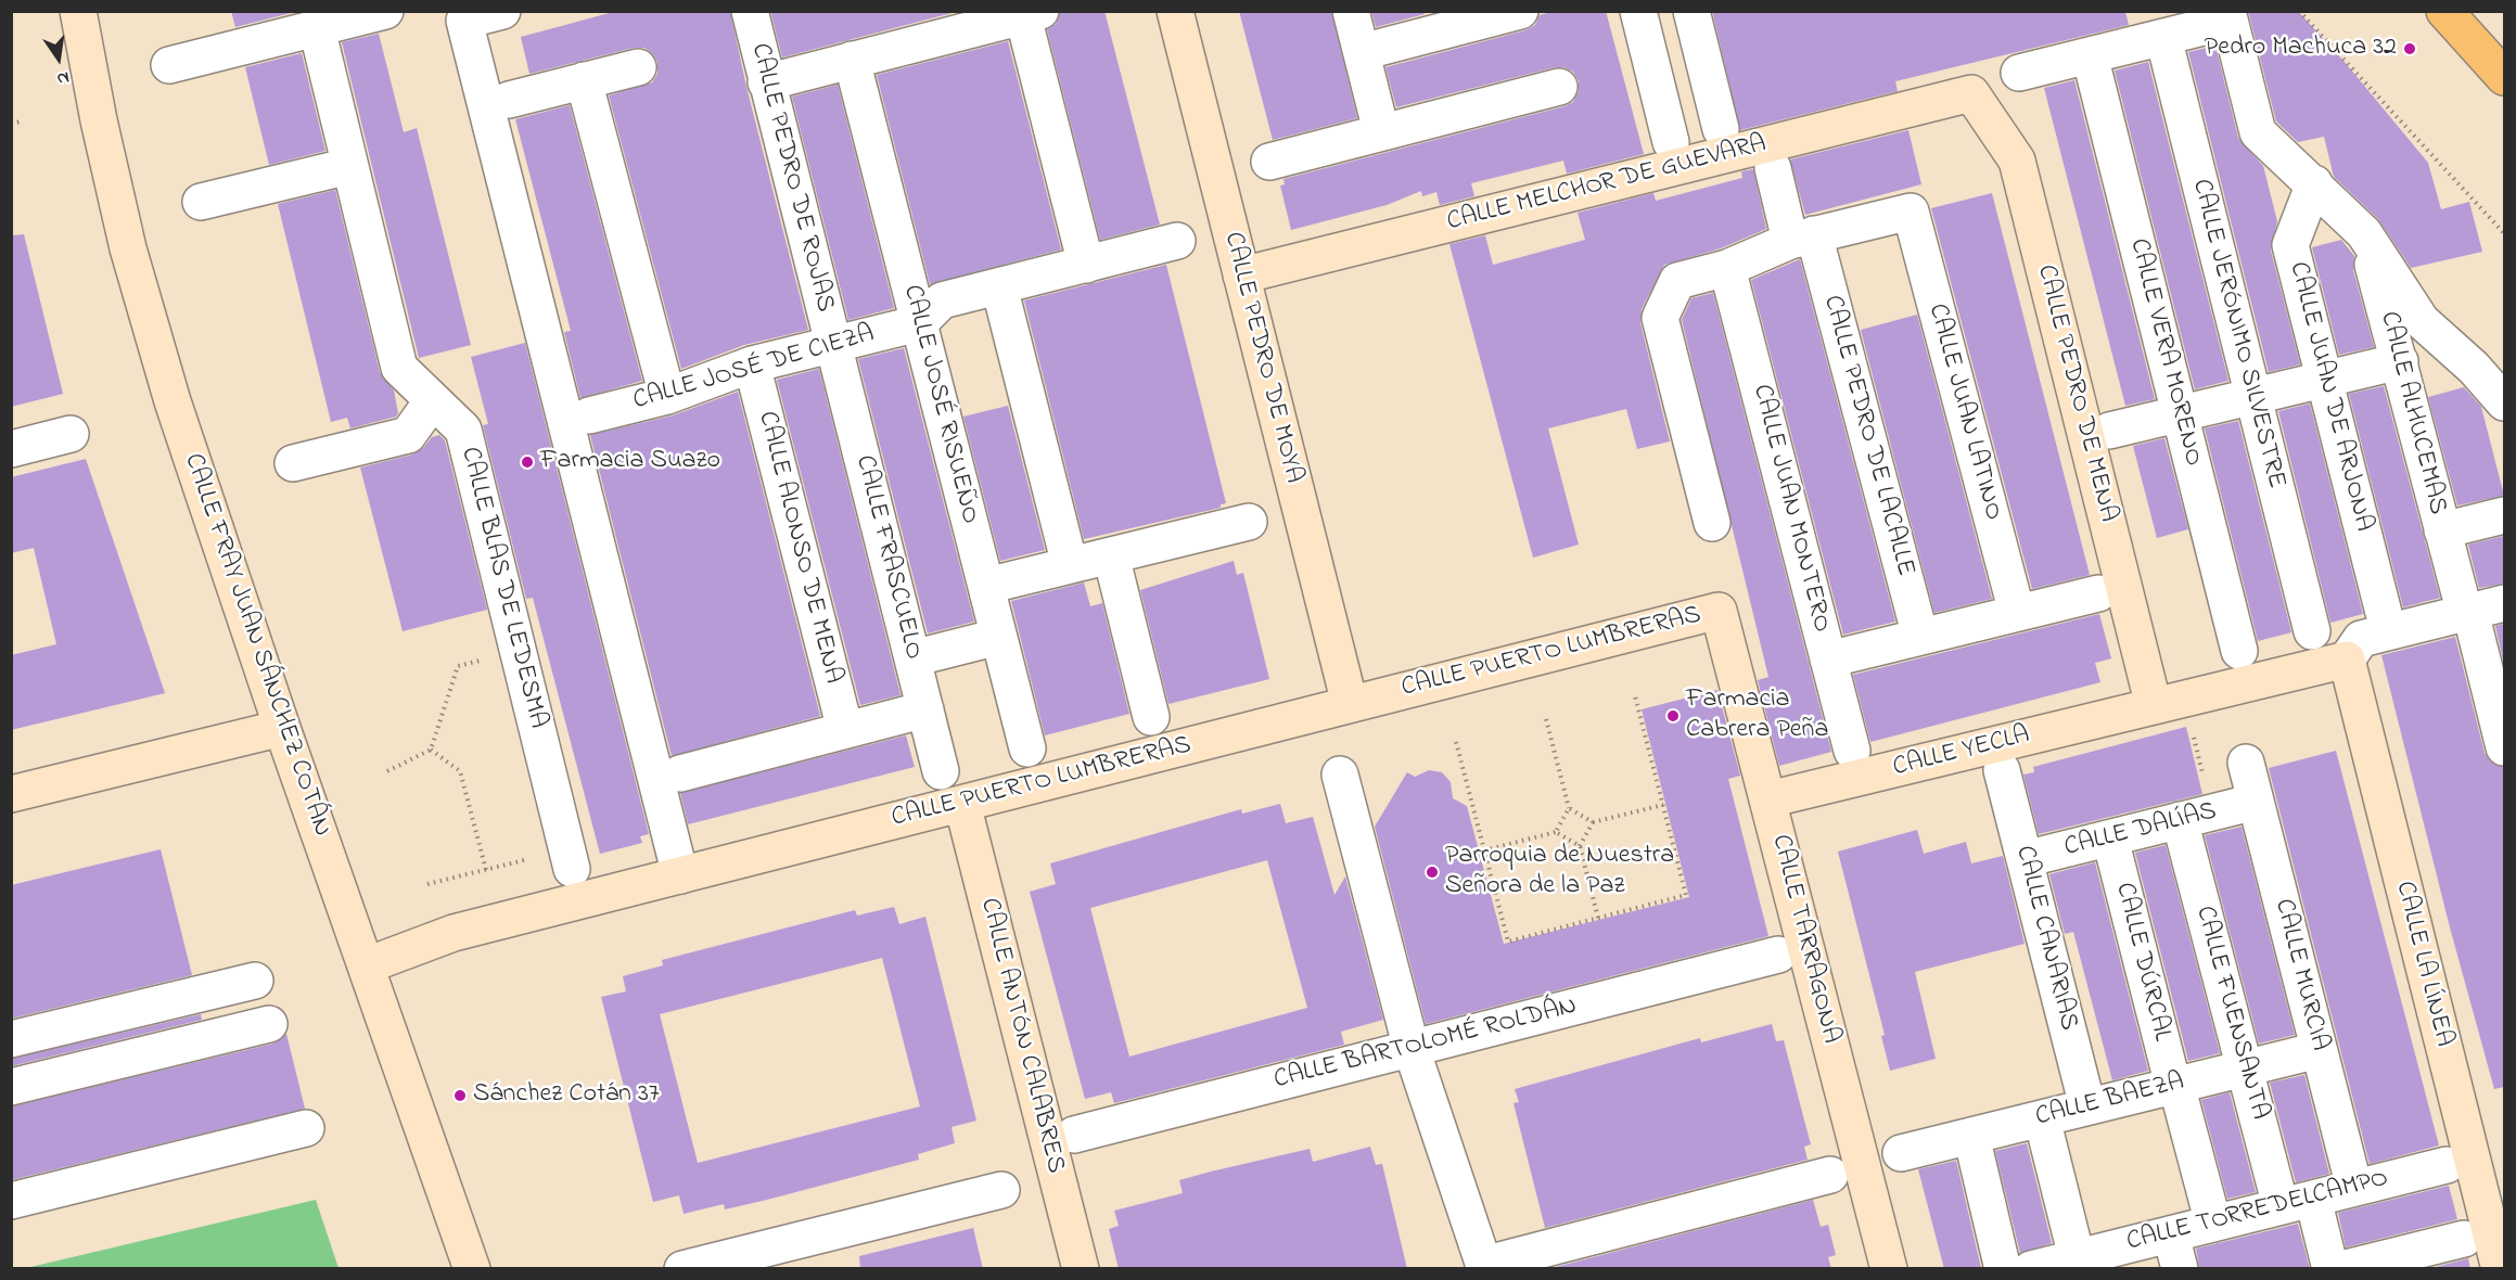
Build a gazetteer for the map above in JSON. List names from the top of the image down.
{
  "streets": {
    "street": [
      "CALLE PEDRO DE ROJAS",
      "CALLE MELCHOR DE GUEVARA",
      "CALLE JERÓNIMO SILVESTRE",
      "CALLE VERA MORENO",
      "CALLE PEDRO DE MOYA",
      "CALLE JOSÉ DE CIEZA",
      "CALLE PEDRO DE MENA",
      "CALLE JUAN DE ARJONA",
      "CALLE JOSÉ RISUEÑO",
      "CALLE JUAN LATINO",
      "CALLE ALHUCEMAS",
      "CALLE PEDRO DE LACALLE",
      "CALLE JUAN MONTERO",
      "CALLE ALONSO DE MENA",
      "CALLE FRASCUELO",
      "CALLE BLAS DE LEDESMA",
      "CALLE FRAY JUAN SÁNCHEZ COTÁN",
      "CALLE PUERTO LUMBRERAS",
      "CALLE YECLA",
      "CALLE DALÍAS",
      "CALLE CANARIAS",
      "CALLE TARRAGONA",
      "CALLE DÚRCAL",
      "CALLE LA LÍNEA",
      "CALLE MURCIA",
      "CALLE FUENSANTA",
      "CALLE ANTÓN CALABRES",
      "CALLE BARTOLOMÉ ROLDÁN",
      "CALLE BAEZA",
      "CALLE TORREDELCAMPO"
    ]
  },
  "crossings": [
    ["CALLE PEDRO DE ROJAS", "CALLE JOSÉ DE CIEZA"],
    ["CALLE PEDRO DE ROJAS", "CALLE FRASCUELO"],
    ["CALLE MELCHOR DE GUEVARA", "CALLE PEDRO DE MOYA"],
    ["CALLE MELCHOR DE GUEVARA", "CALLE PEDRO DE MENA"],
    ["CALLE PEDRO DE MOYA", "CALLE PUERTO LUMBRERAS"],
    ["CALLE JOSÉ DE CIEZA", "CALLE JOSÉ RISUEÑO"],
    ["CALLE JOSÉ DE CIEZA", "CALLE ALONSO DE MENA"],
    ["CALLE JOSÉ DE CIEZA", "CALLE FRASCUELO"],
    ["CALLE PEDRO DE MENA", "CALLE YECLA"],
    ["CALLE JUAN LATINO", "CALLE PEDRO DE LACALLE"],
    ["CALLE FRAY JUAN SÁNCHEZ COTÁN", "CALLE PUERTO LUMBRERAS"],
    ["CALLE PUERTO LUMBRERAS", "CALLE TARRAGONA"],
    ["CALLE PUERTO LUMBRERAS", "CALLE ANTÓN CALABRES"],
    ["CALLE YECLA", "CALLE TARRAGONA"],
    ["CALLE YECLA", "CALLE LA LÍNEA"],
    ["CALLE DALÍAS", "CALLE CANARIAS"],
    ["CALLE DALÍAS", "CALLE DÚRCAL"],
    ["CALLE DALÍAS", "CALLE MURCIA"],
    ["CALLE DALÍAS", "CALLE FUENSANTA"],
    ["CALLE CANARIAS", "CALLE BAEZA"],
    ["CALLE DÚRCAL", "CALLE BAEZA"],
    ["CALLE DÚRCAL", "CALLE TORREDELCAMPO"],
    ["CALLE MURCIA", "CALLE BAEZA"],
    ["CALLE MURCIA", "CALLE TORREDELCAMPO"],
    ["CALLE FUENSANTA", "CALLE BAEZA"],
    ["CALLE FUENSANTA", "CALLE TORREDELCAMPO"]
  ],
  "places": [
    "Pedro Machuca 32",
    "Farmacia Suazo",
    "Farmacia Cabrera Peña",
    "Parroquia de Nuestra Señora de la Paz",
    "Sánchez Cotán 37"
  ],
  "north": "bottom"
}
